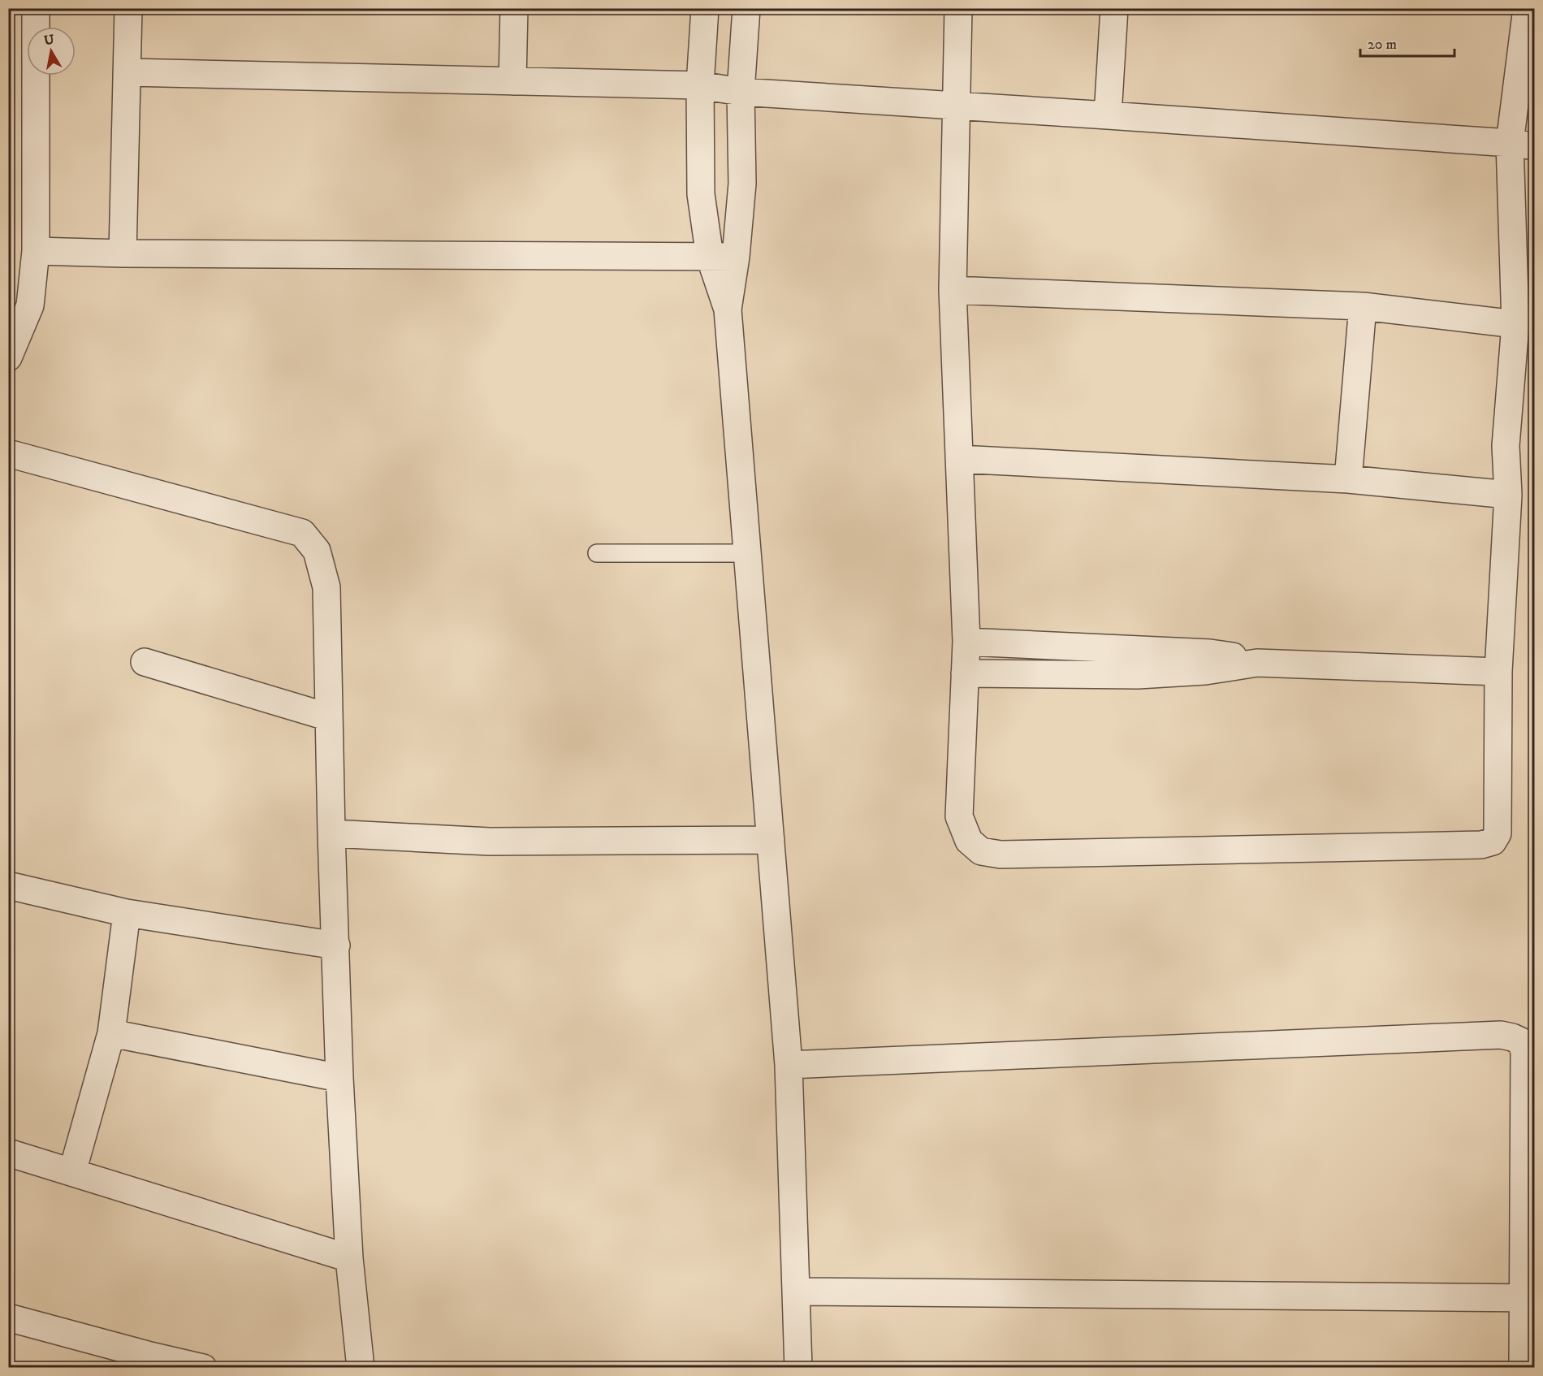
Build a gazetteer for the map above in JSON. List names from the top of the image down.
{
  "scale_bar": "20 m",
  "north": "top"
}
